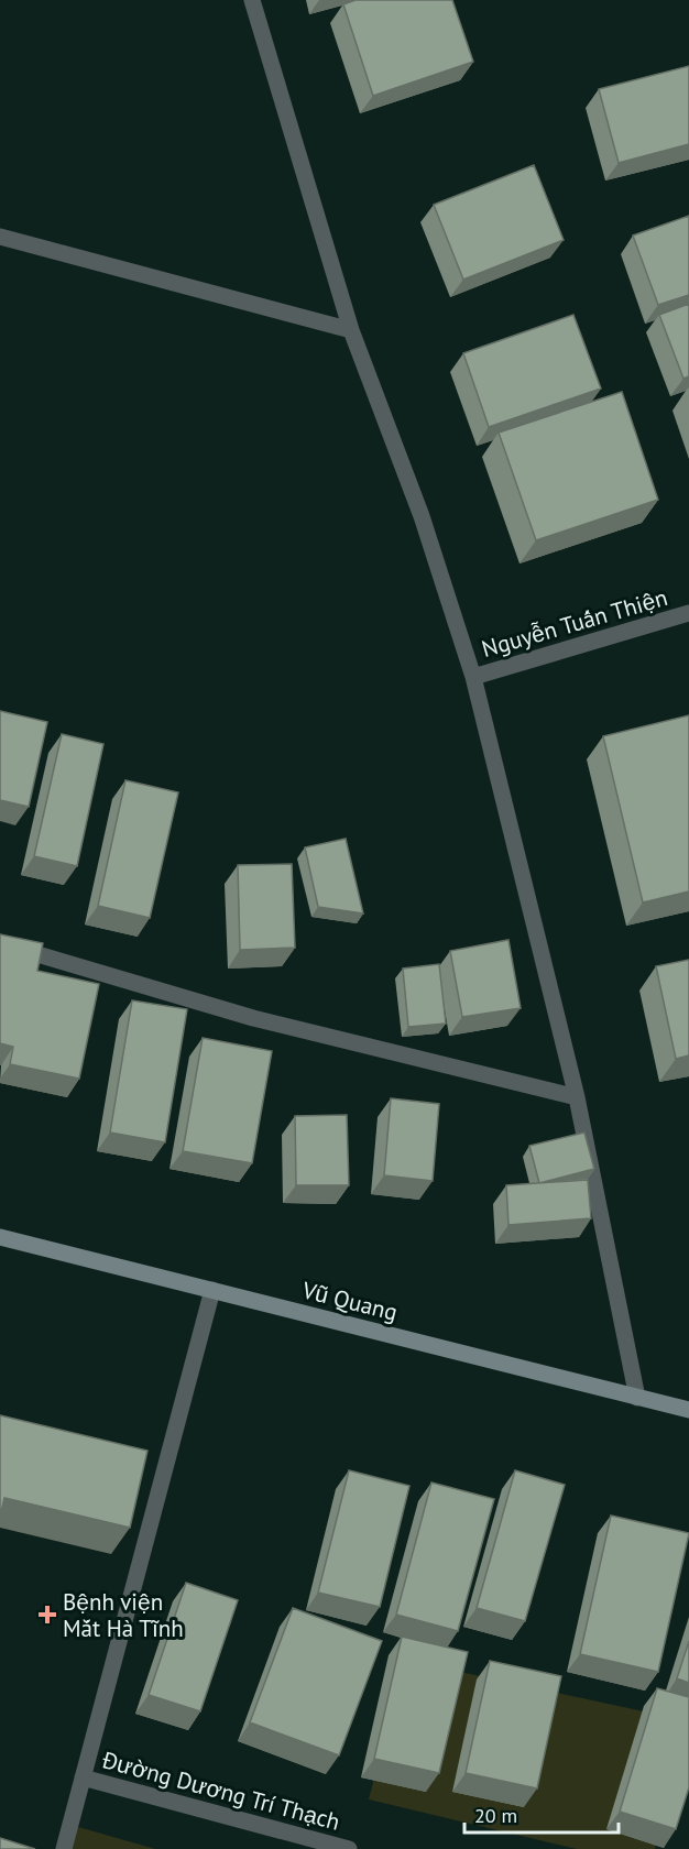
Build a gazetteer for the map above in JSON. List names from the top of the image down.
{
  "streets": {
    "main road": ["Vũ Quang"],
    "street": ["Nguyễn Tuấn Thiện", "Đường Dương Trí Thạch"]
  },
  "places": {
    "health": ["Bệnh viện Mắt Hà Tĩnh"]
  },
  "scale_bar": "20 m"
}
